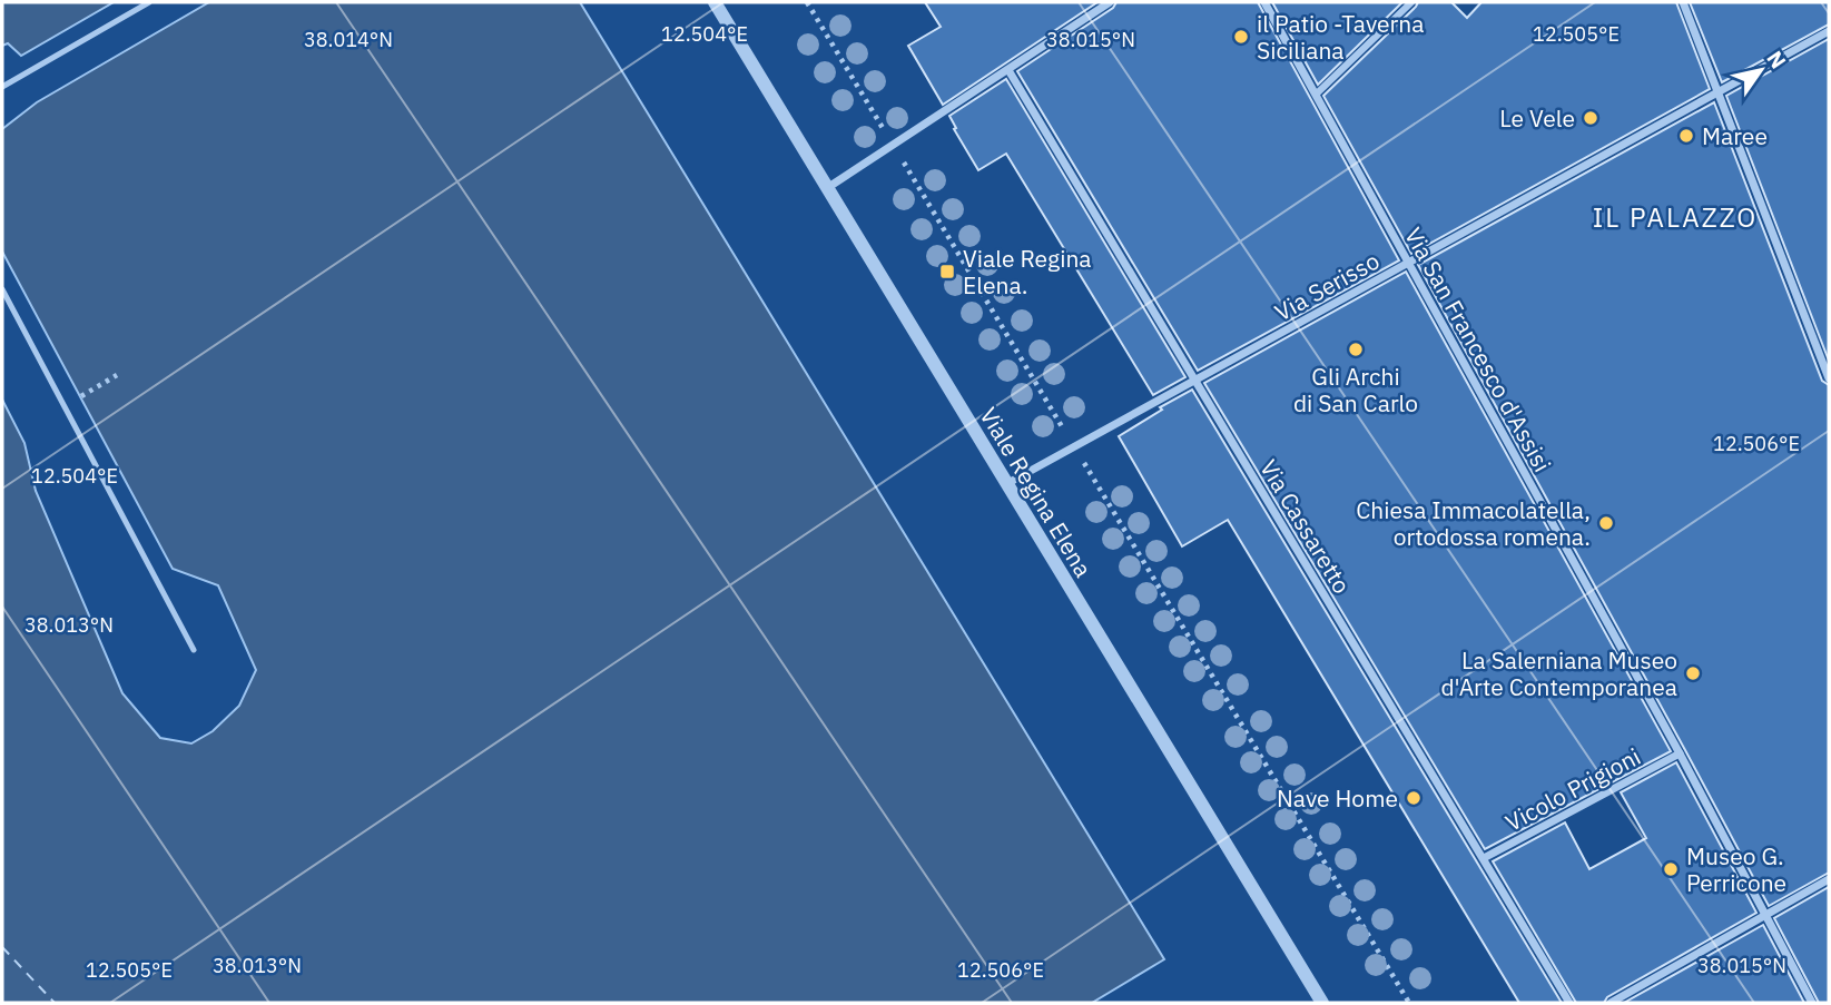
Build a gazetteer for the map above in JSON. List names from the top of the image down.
{
  "streets": {
    "street": [
      "Via Serisso",
      "Via San Francesco d'Assisi",
      "Viale Regina Elena",
      "Via Cassaretto",
      "Vicolo Prigioni"
    ]
  },
  "crossings": [
    ["Via Serisso", "Via San Francesco d'Assisi"],
    ["Via Serisso", "Viale Regina Elena"],
    ["Via Serisso", "Via Cassaretto"],
    ["Via San Francesco d'Assisi", "Vicolo Prigioni"],
    ["Via Cassaretto", "Vicolo Prigioni"]
  ],
  "districts": ["IL PALAZZO"],
  "places": {
    "other": [
      "il Patio -Taverna Siciliana",
      "Le Vele",
      "Maree",
      "Gli Archi di San Carlo",
      "Chiesa Immacolatella, ortodossa romena.",
      "La Salerniana Museo d'Arte Contemporanea",
      "Nave Home",
      "Museo G. Perricone"
    ],
    "transit": ["Viale Regina Elena."]
  },
  "north": "top right",
  "coordinates": [
    "12.504°E",
    "12.505°E",
    "38.014°N",
    "38.015°N",
    "12.506°E",
    "38.013°N"
  ]
}
